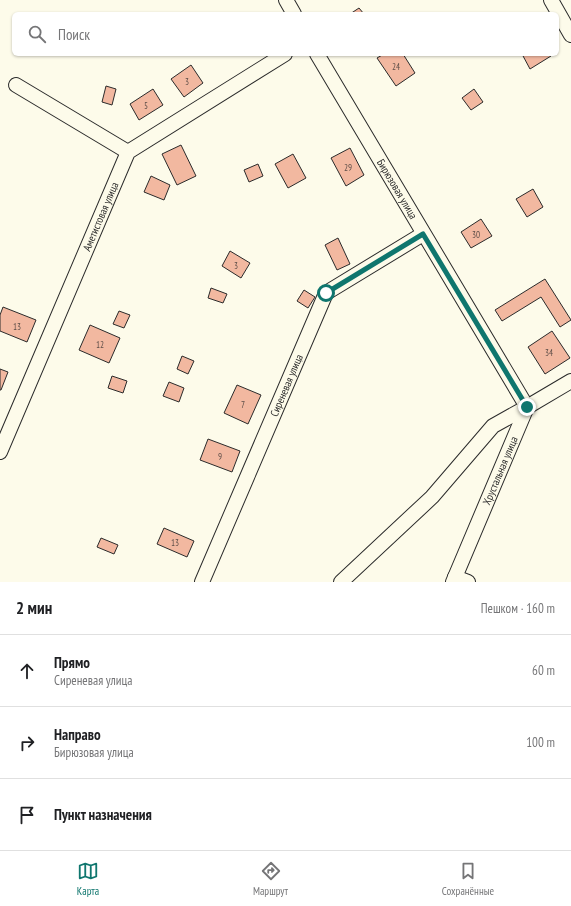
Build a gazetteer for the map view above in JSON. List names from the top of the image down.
{
  "streets": {
    "street": [
      "Бирюзовая улица",
      "Аметистовая улица",
      "Сиреневая улица",
      "Хрустальная улица"
    ]
  },
  "crossings": [
    ["Бирюзовая улица", "Сиреневая улица"],
    ["Бирюзовая улица", "Хрустальная улица"]
  ],
  "house_numbers": [
    "24",
    "3",
    "5",
    "29",
    "30",
    "3",
    "13",
    "12",
    "34",
    "7",
    "9",
    "13"
  ],
  "page": {
    "search": "Поиск",
    "heading": ["2 мин", "Пешком · 160 m"],
    "list": [
      ["Прямо", "Сиреневая улица", "60 m"],
      ["Направо", "Бирюзовая улица", "100 m"],
      "Пункт назначения"
    ],
    "nav": ["Карта", "Маршрут", "Сохранённые"]
  }
}
